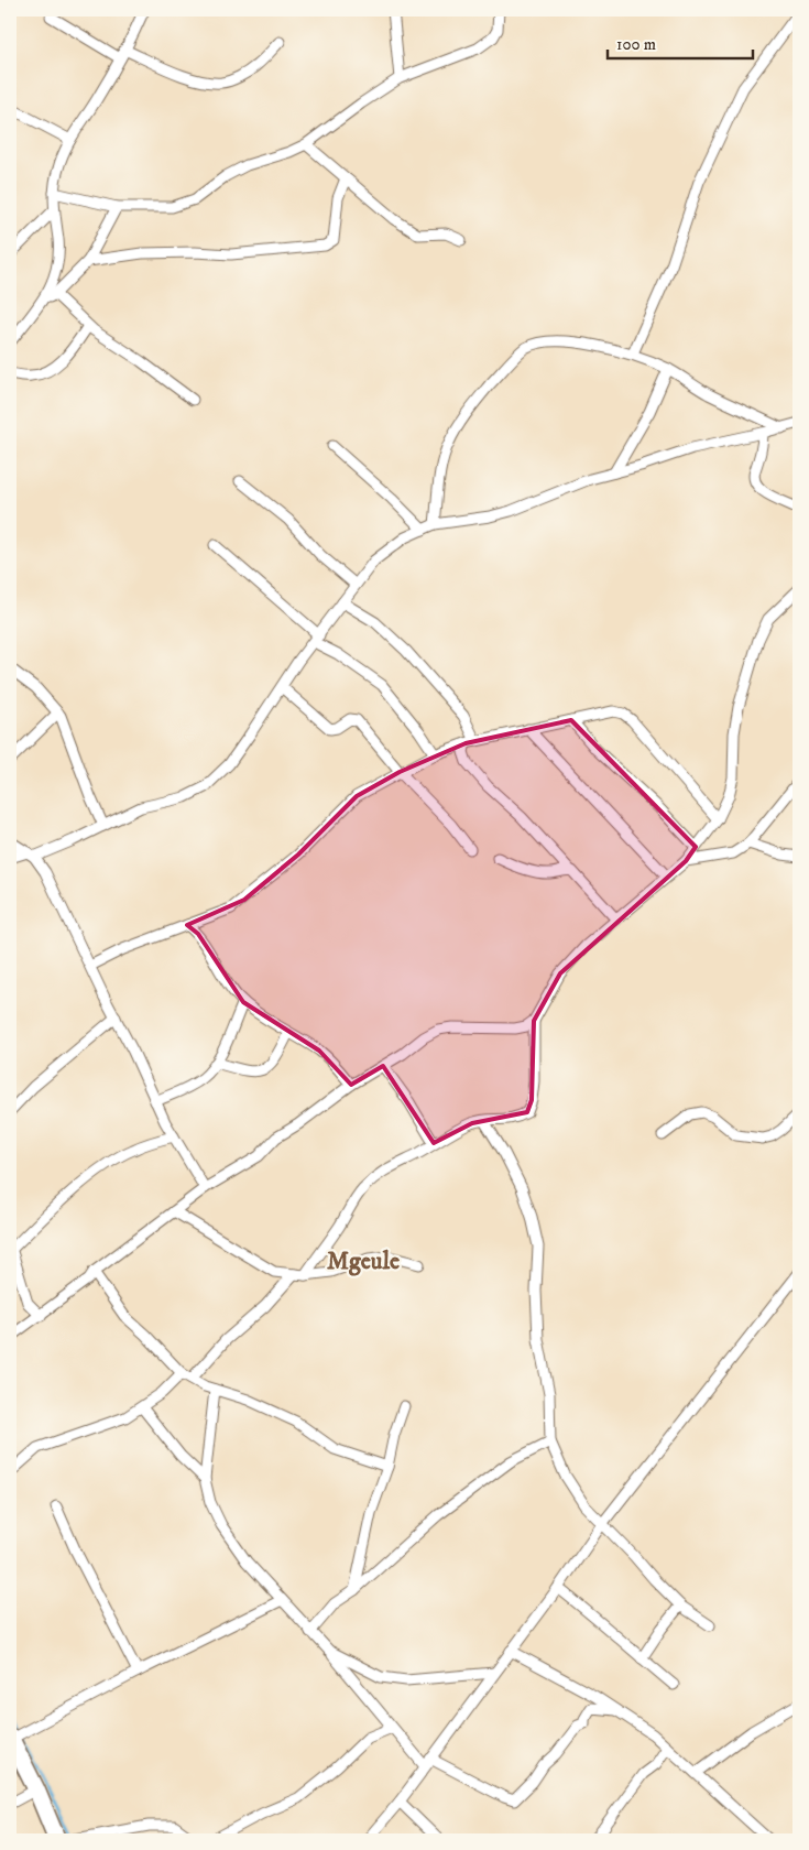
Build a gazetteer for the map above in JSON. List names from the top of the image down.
{
  "districts": ["Mgeule"],
  "scale_bar": "100 m"
}
